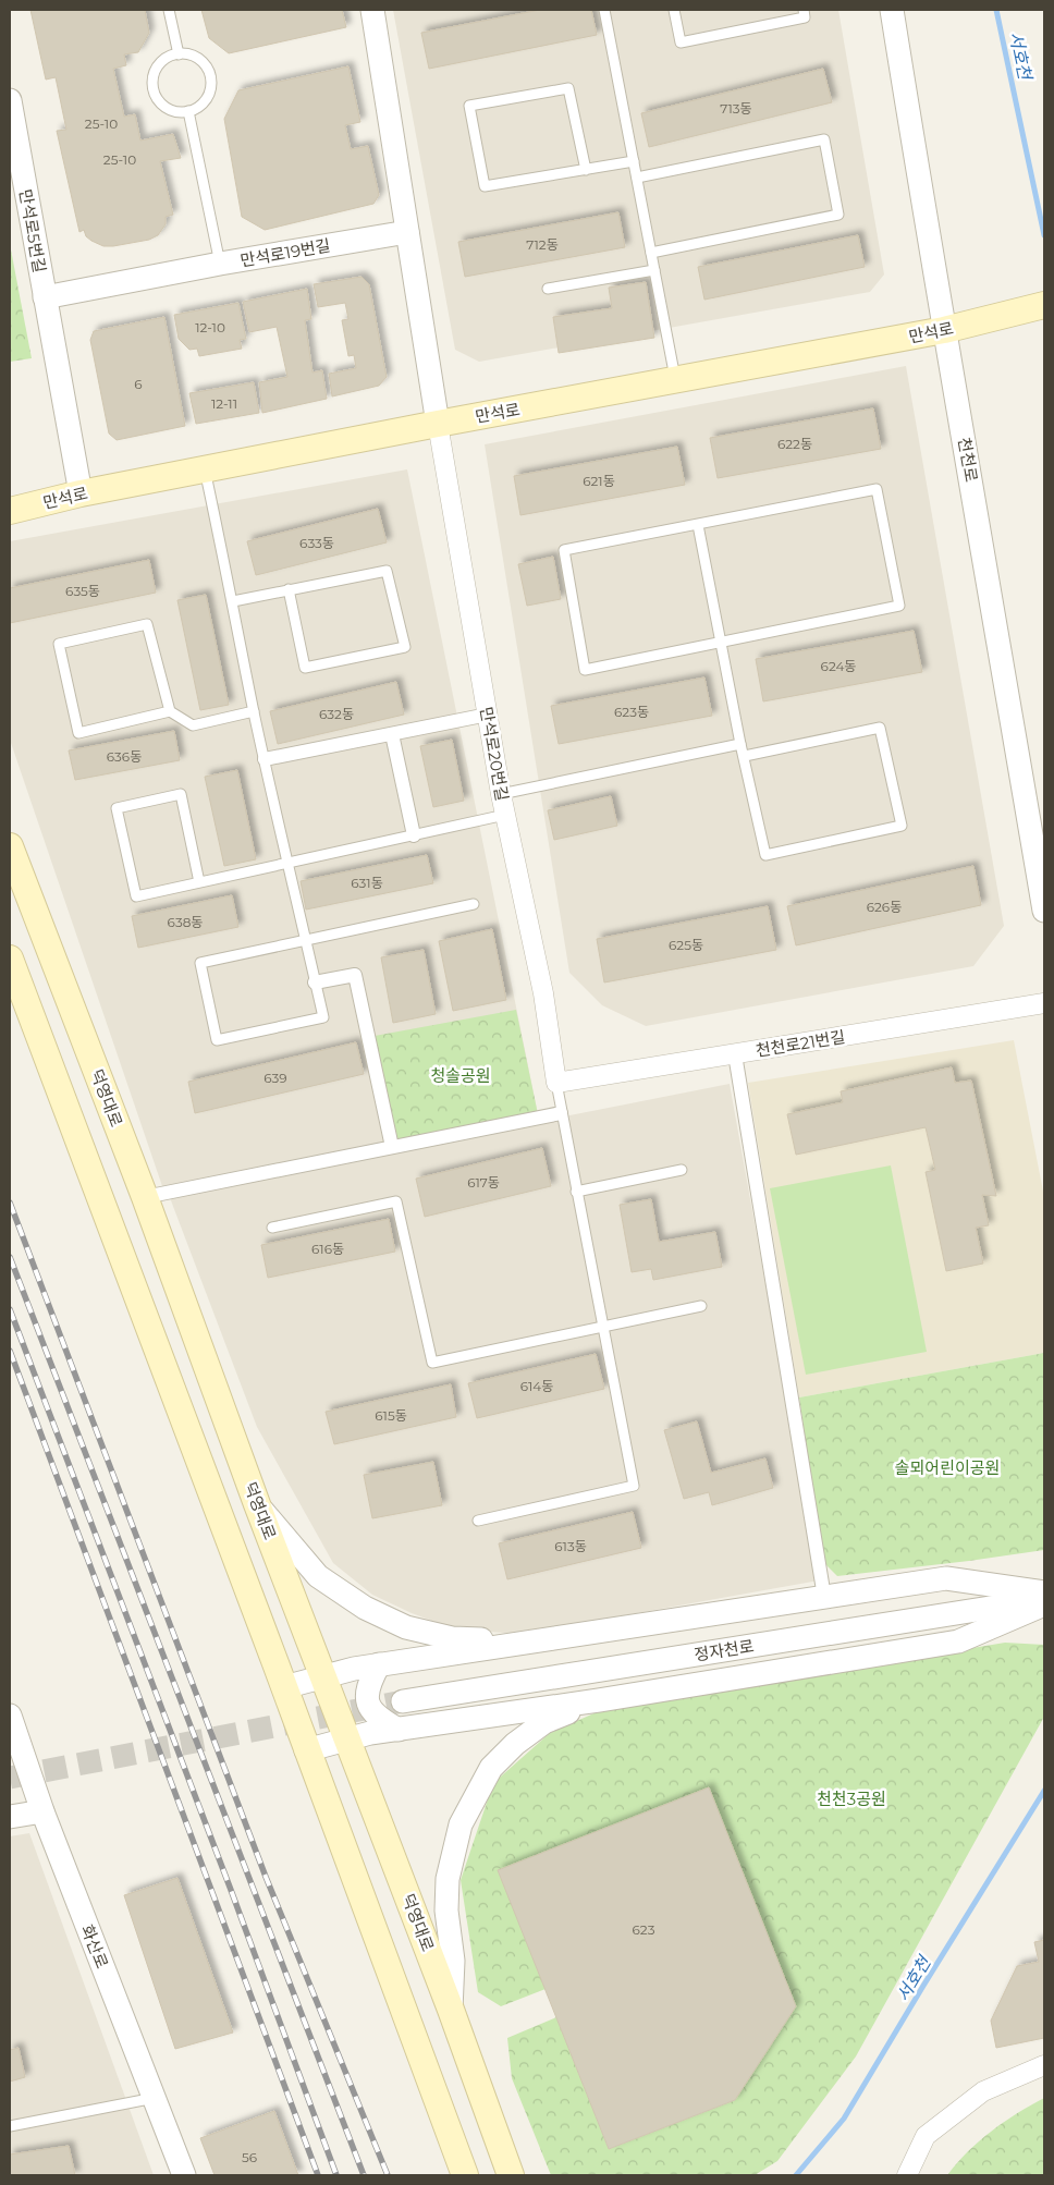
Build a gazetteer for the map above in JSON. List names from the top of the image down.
{
  "streets": {
    "main road": ["만석로", "덕영대로"],
    "street": [
      "만석로5번길",
      "만석로19번길",
      "천천로",
      "만석로20번길",
      "천천로21번길",
      "정자천로",
      "화산로"
    ]
  },
  "crossings": [
    ["만석로5번길", "만석로"],
    ["만석로", "천천로"],
    ["만석로", "만석로20번길"],
    ["만석로20번길", "천천로21번길"]
  ],
  "water": ["서호천"],
  "parks": ["청솔공원", "솔뫼어린이공원", "천천3공원"],
  "house_numbers": [
    "713동",
    "25-10",
    "25-10",
    "712동",
    "12-10",
    "6",
    "12-11",
    "622동",
    "621동",
    "633동",
    "635동",
    "624동",
    "623동",
    "632동",
    "636동",
    "631동",
    "626동",
    "638동",
    "625동",
    "639",
    "617동",
    "616동",
    "614동",
    "615동",
    "613동",
    "623",
    "56"
  ]
}
